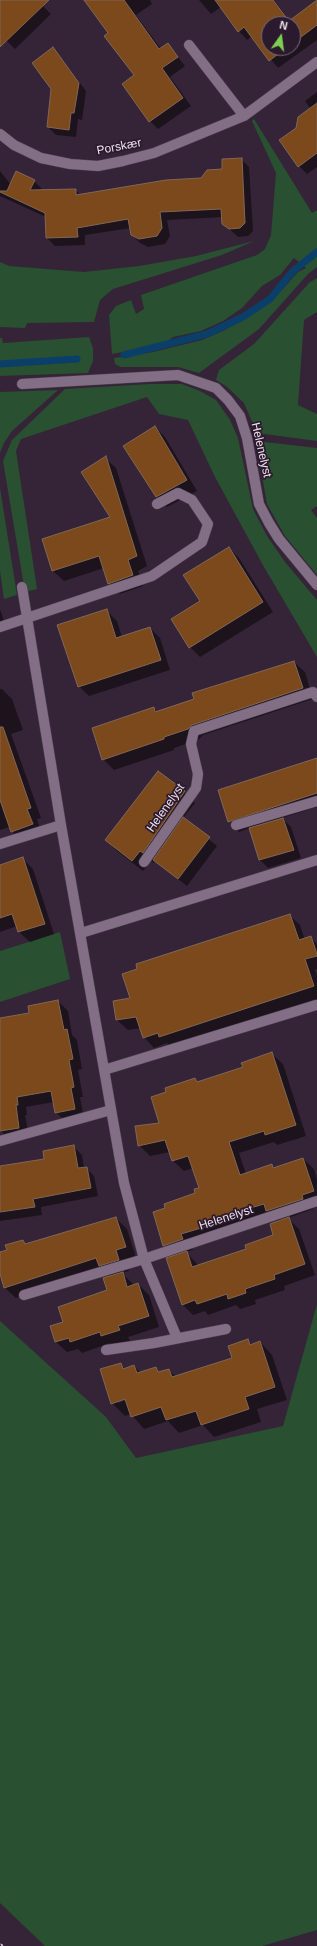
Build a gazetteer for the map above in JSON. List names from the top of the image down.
{
  "streets": {
    "street": ["Porskær", "Helenelyst"]
  },
  "north": "top"
}
